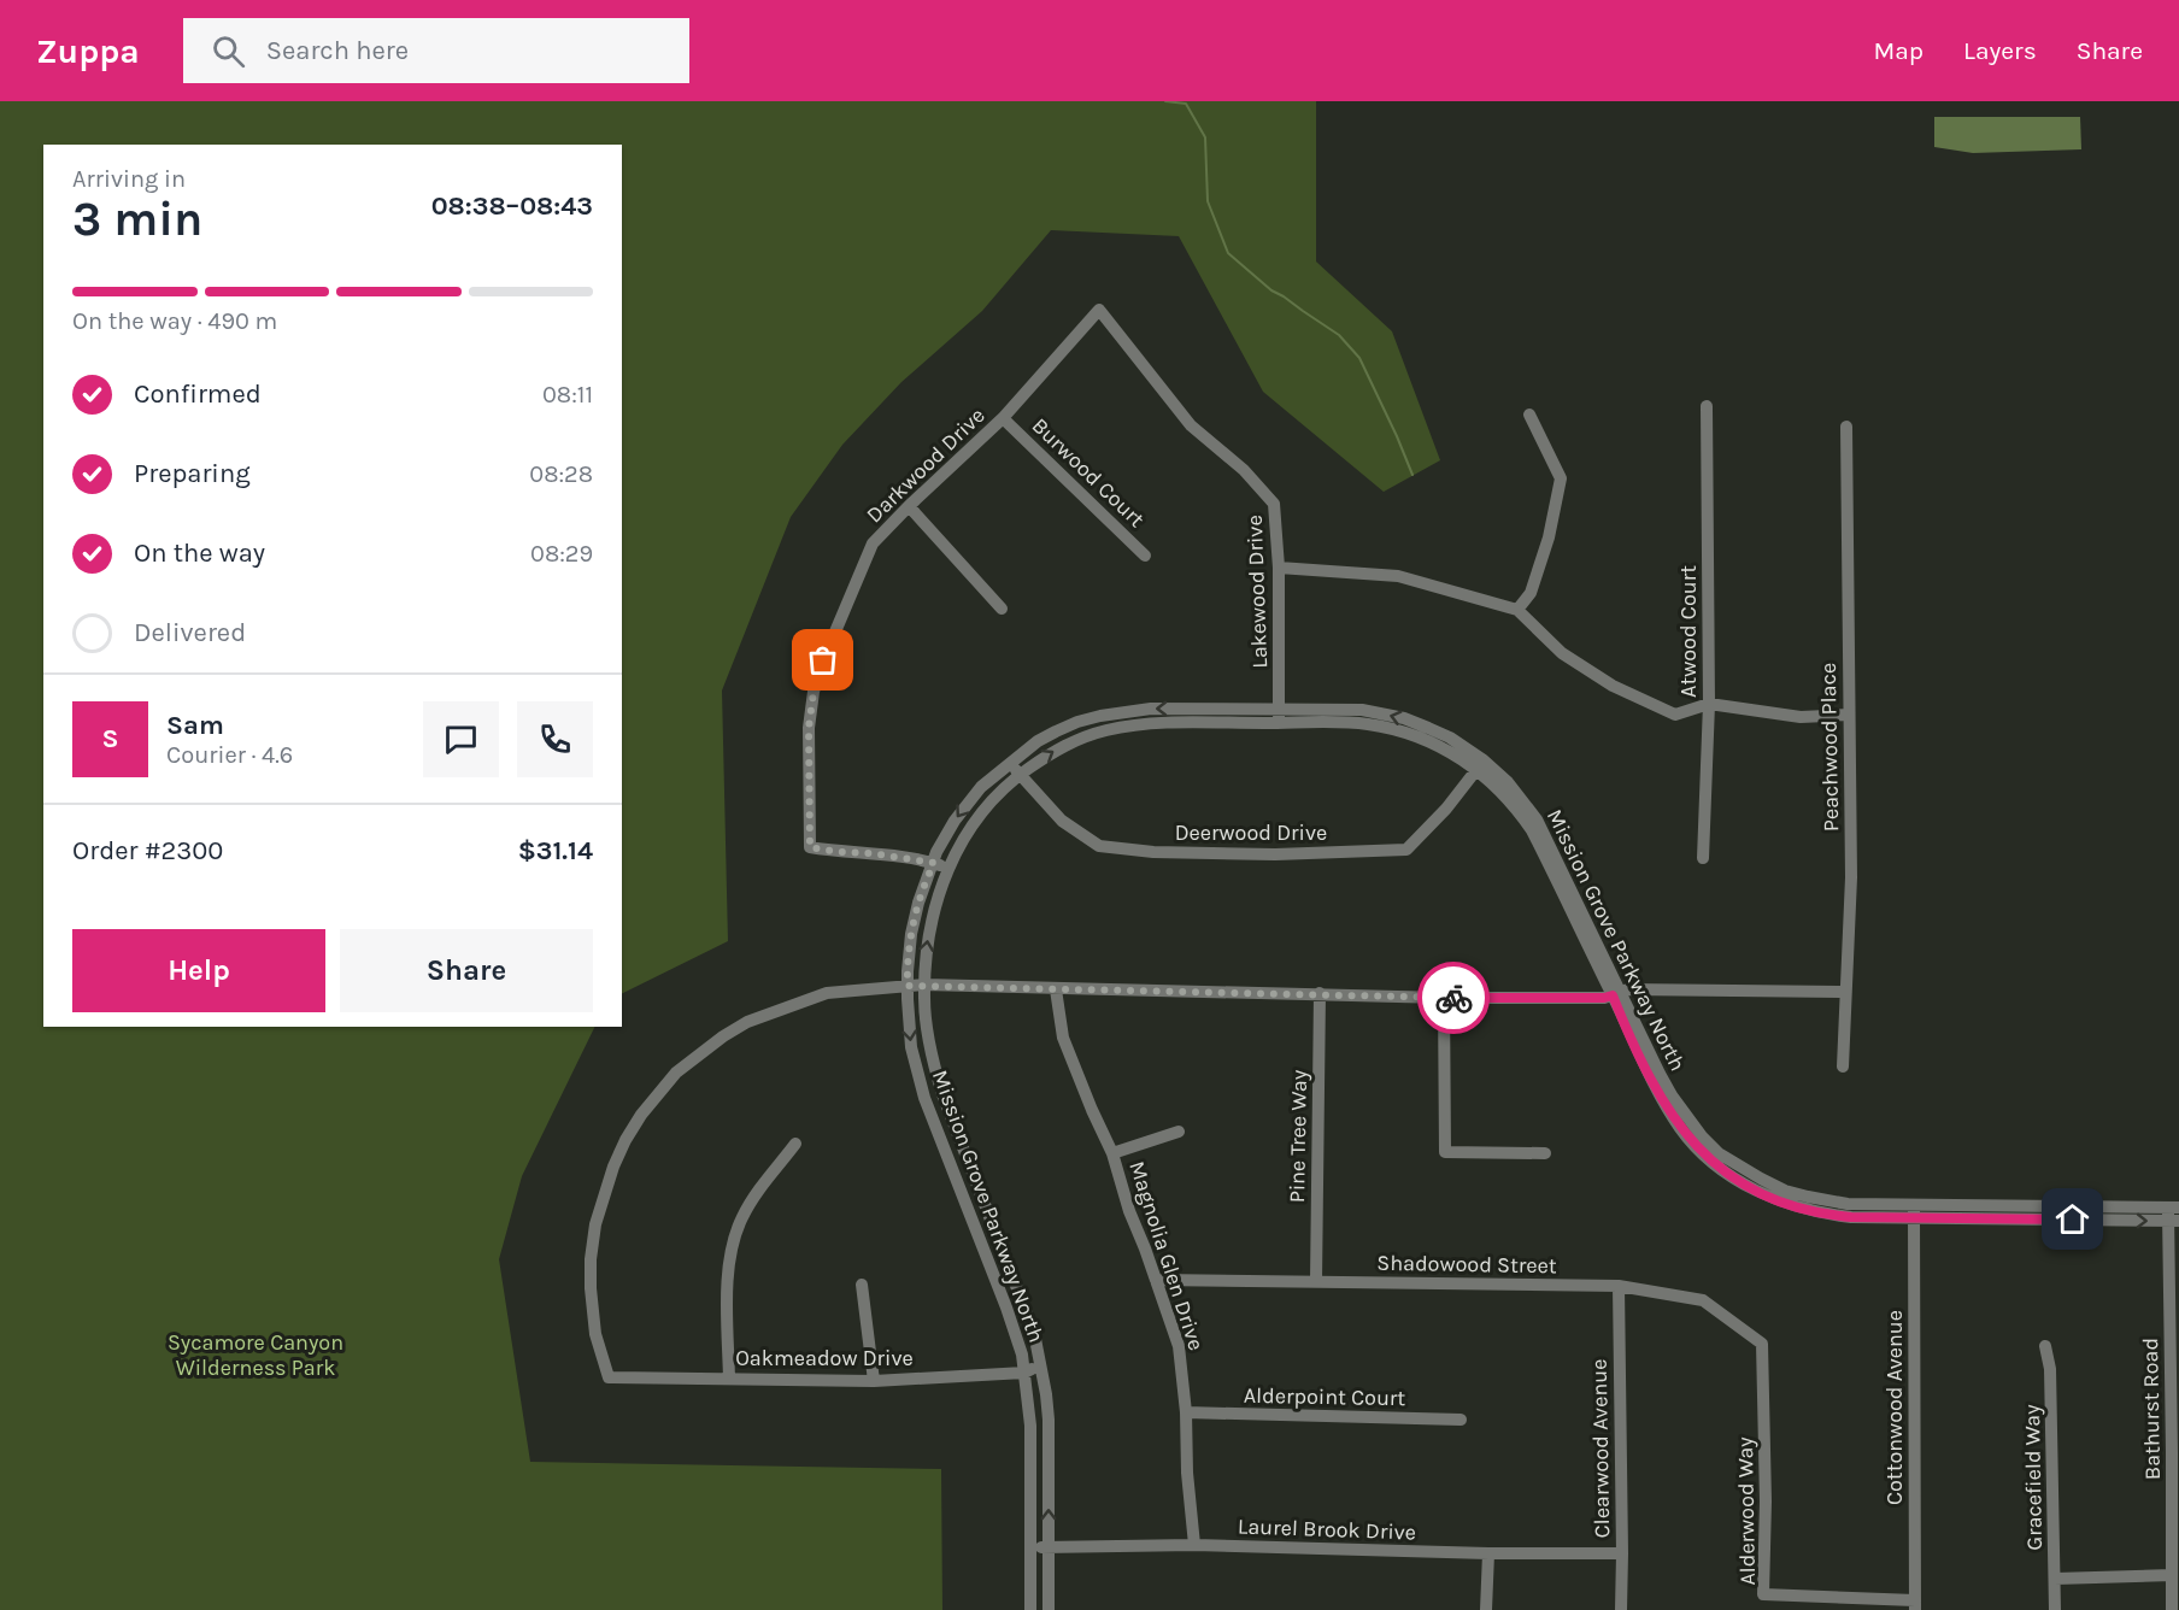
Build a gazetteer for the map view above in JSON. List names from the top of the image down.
{
  "streets": {
    "street": [
      "Darkwood Drive",
      "Burwood Court",
      "Lakewood Drive",
      "Atwood Court",
      "Peachwood Place",
      "Deerwood Drive",
      "Mission Grove Parkway North",
      "Pine Tree Way",
      "Magnolia Glen Drive",
      "Shadowood Street",
      "Oakmeadow Drive",
      "Alderpoint Court",
      "Cottonwood Avenue",
      "Bathurst Road",
      "Clearwood Avenue",
      "Gracefield Way",
      "Alderwood Way",
      "Laurel Brook Drive"
    ]
  },
  "crossings": [
    ["Darkwood Drive", "Burwood Court"],
    ["Darkwood Drive", "Lakewood Drive"],
    ["Darkwood Drive", "Mission Grove Parkway North"],
    ["Lakewood Drive", "Mission Grove Parkway North"],
    ["Deerwood Drive", "Mission Grove Parkway North"],
    ["Mission Grove Parkway North", "Oakmeadow Drive"],
    ["Mission Grove Parkway North", "Cottonwood Avenue"],
    ["Mission Grove Parkway North", "Bathurst Road"],
    ["Mission Grove Parkway North", "Laurel Brook Drive"],
    ["Pine Tree Way", "Shadowood Street"],
    ["Magnolia Glen Drive", "Shadowood Street"],
    ["Magnolia Glen Drive", "Alderpoint Court"],
    ["Magnolia Glen Drive", "Laurel Brook Drive"],
    ["Shadowood Street", "Clearwood Avenue"],
    ["Shadowood Street", "Alderwood Way"],
    ["Cottonwood Avenue", "Alderwood Way"],
    ["Clearwood Avenue", "Laurel Brook Drive"]
  ],
  "parks": ["Sycamore Canyon Wilderness Park"],
  "page": {
    "header": "Zuppa",
    "search": "Search here",
    "nav": ["Map", "Layers", "Share"],
    "heading": ["3 min", "Arriving in", "08:38–08:43"],
    "panel": [
      "Sam",
      "Courier · 4.6",
      "Order #2300",
      "$31.14"
    ],
    "bar": "On the way · 490 m",
    "list": [
      ["Confirmed", "08:11"],
      ["Preparing", "08:28"],
      ["On the way", "08:29"],
      "Delivered"
    ],
    "round": "S",
    "buttons": ["Help", "Share"]
  }
}
